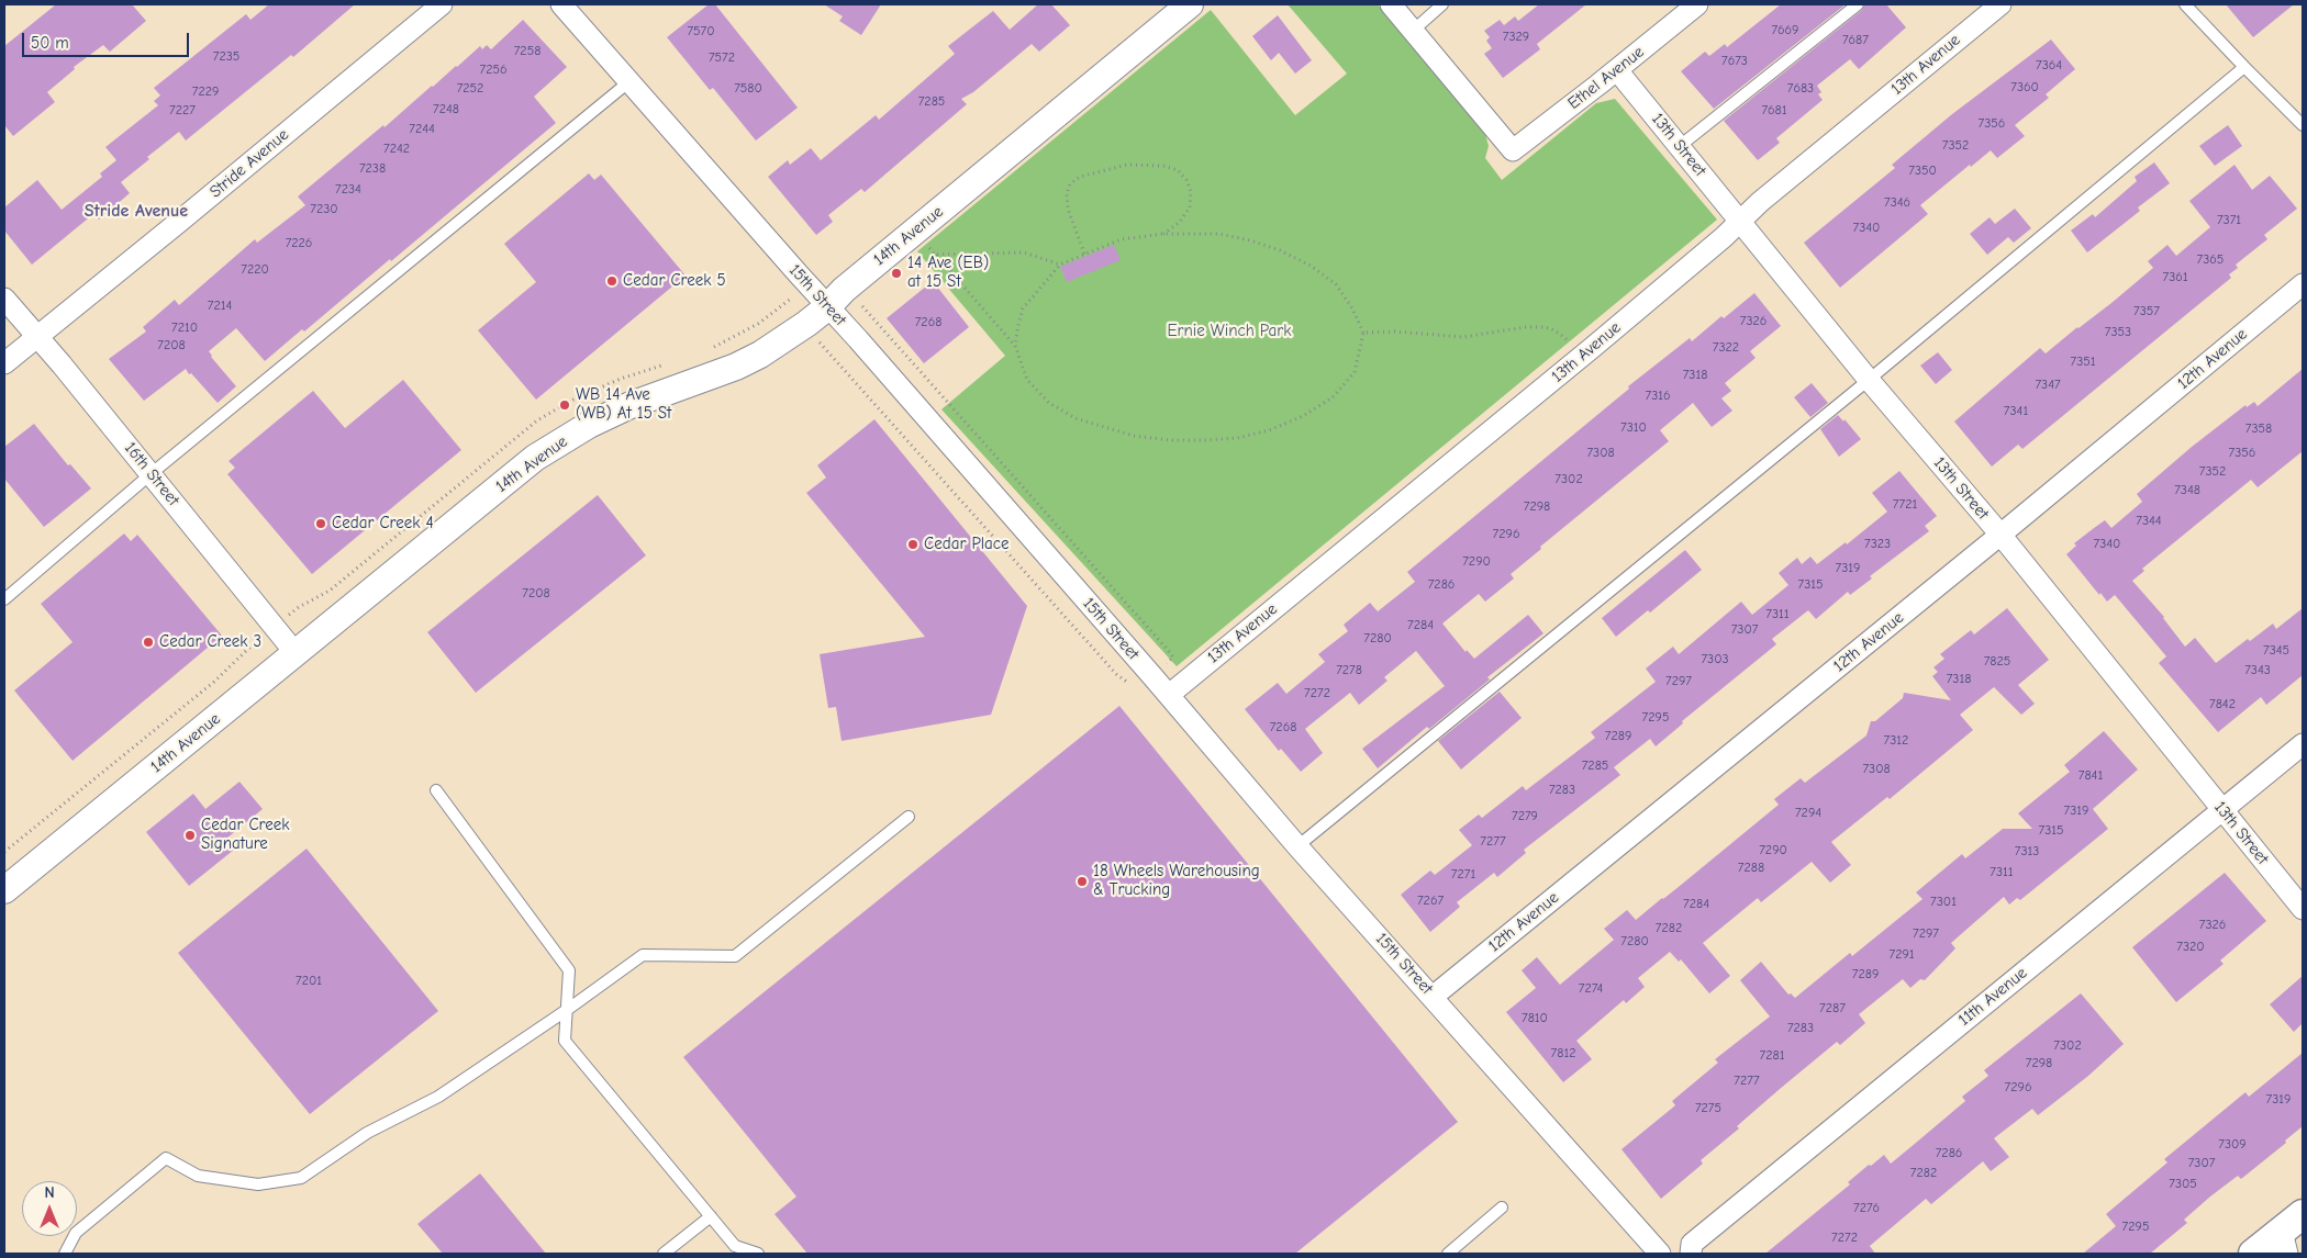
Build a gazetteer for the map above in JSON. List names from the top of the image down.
{
  "streets": {
    "street": [
      "13th Avenue",
      "Ethel Avenue",
      "13th Street",
      "Stride Avenue",
      "14th Avenue",
      "15th Street",
      "12th Avenue",
      "16th Street",
      "11th Avenue"
    ]
  },
  "crossings": [
    ["13th Avenue", "13th Street"],
    ["13th Avenue", "15th Street"],
    ["Ethel Avenue", "13th Street"],
    ["13th Street", "12th Avenue"],
    ["13th Street", "11th Avenue"],
    ["Stride Avenue", "16th Street"],
    ["14th Avenue", "15th Street"],
    ["14th Avenue", "16th Street"],
    ["15th Street", "12th Avenue"]
  ],
  "districts": ["Stride Avenue"],
  "parks": ["Ernie Winch Park"],
  "places": [
    "14 Ave (EB) at 15 St",
    "Cedar Creek 5",
    "WB 14 Ave (WB) At 15 St",
    "Cedar Creek 4",
    "Cedar Place",
    "Cedar Creek 3",
    "Cedar Creek Signature",
    "18 Wheels Warehousing & Trucking"
  ],
  "house_numbers": [
    "7669",
    "7570",
    "7329",
    "7687",
    "7258",
    "7235",
    "7572",
    "7673",
    "7364",
    "7256",
    "7360",
    "7252",
    "7580",
    "7683",
    "7229",
    "7285",
    "7248",
    "7227",
    "7681",
    "7356",
    "7244",
    "7352",
    "7242",
    "7238",
    "7350",
    "7234",
    "7346",
    "7230",
    "7371",
    "7340",
    "7226",
    "7365",
    "7220",
    "7361",
    "7214",
    "7357",
    "7326",
    "7268",
    "7210",
    "7353",
    "7208",
    "7322",
    "7351",
    "7318",
    "7347",
    "7316",
    "7341",
    "7310",
    "7358",
    "7308",
    "7356",
    "7352",
    "7302",
    "7348",
    "7721",
    "7298",
    "7344",
    "7296",
    "7323",
    "7340",
    "7290",
    "7319",
    "7286",
    "7315",
    "7208",
    "7311",
    "7284",
    "7307",
    "7280",
    "7345",
    "7303",
    "7825",
    "7278",
    "7343",
    "7318",
    "7297",
    "7272",
    "7842",
    "7295",
    "7268",
    "7289",
    "7312",
    "7285",
    "7308",
    "7841",
    "7283",
    "7319",
    "7294",
    "7279",
    "7315",
    "7277",
    "7290",
    "7313",
    "7288",
    "7311",
    "7271",
    "7267",
    "7301",
    "7284",
    "7326",
    "7282",
    "7297",
    "7280",
    "7320",
    "7291",
    "7289",
    "7201",
    "7274",
    "7287",
    "7810",
    "7283",
    "7302",
    "7812",
    "7281",
    "7298",
    "7277",
    "7296",
    "7319",
    "7275",
    "7309",
    "7286",
    "7307",
    "7282",
    "7305",
    "7276",
    "7295",
    "7272"
  ],
  "scale_bar": "50 m",
  "north": "top"
}
